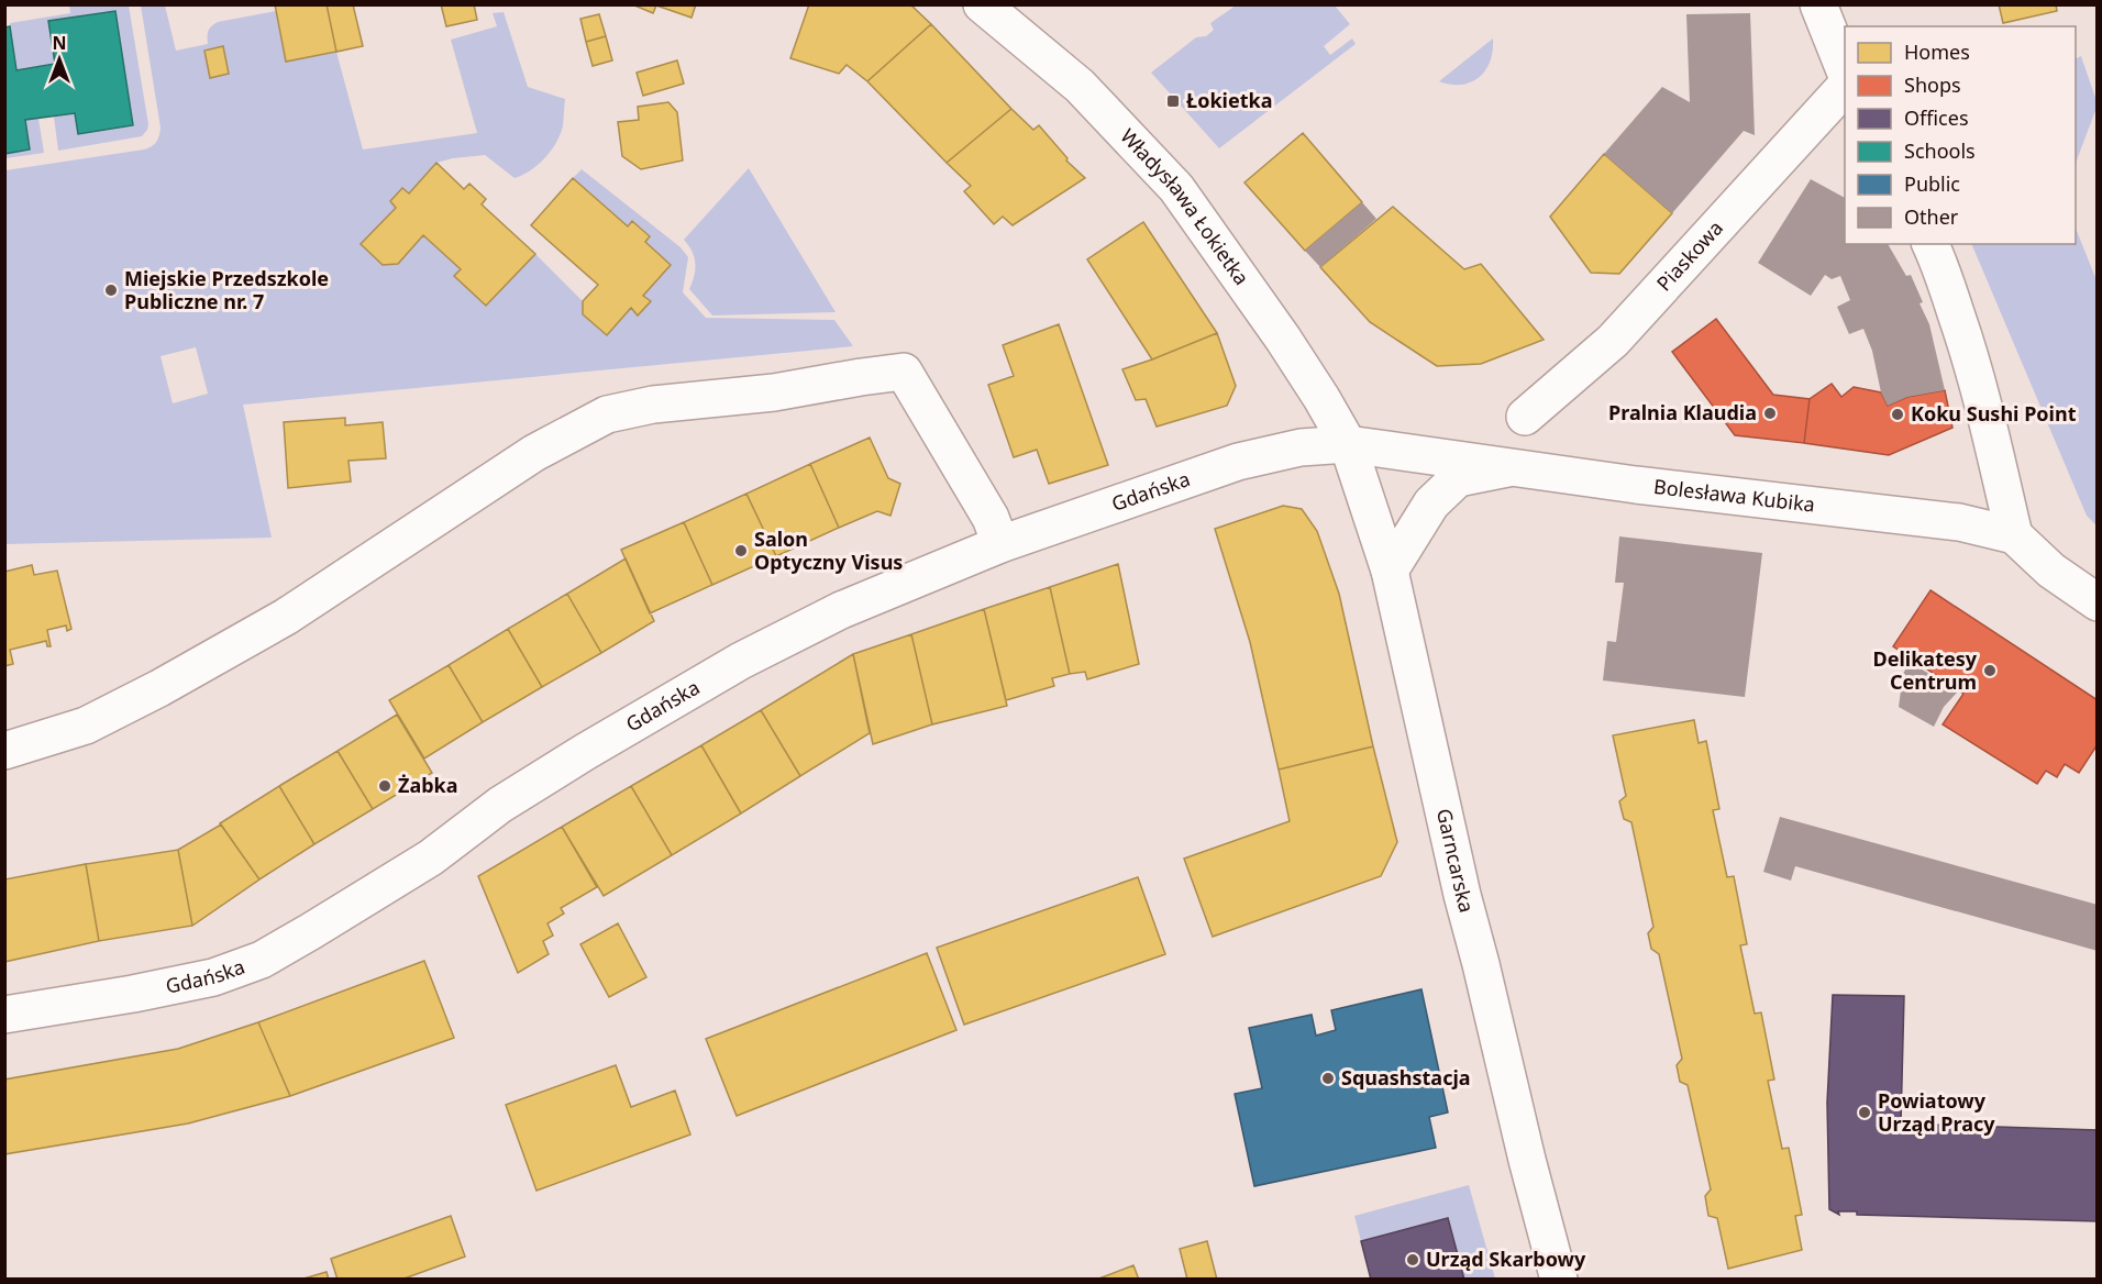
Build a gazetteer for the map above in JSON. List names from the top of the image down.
{
  "streets": {
    "street": [
      "Władysława Łokietka",
      "Piaskowa",
      "Gdańska",
      "Bolesława Kubika",
      "Garncarska"
    ]
  },
  "crossings": [
    ["Władysława Łokietka", "Gdańska"],
    ["Władysława Łokietka", "Bolesława Kubika"],
    ["Władysława Łokietka", "Garncarska"],
    ["Gdańska", "Bolesława Kubika"],
    ["Gdańska", "Garncarska"],
    ["Bolesława Kubika", "Garncarska"]
  ],
  "places": {
    "transit": ["Łokietka"],
    "other": [
      "Miejskie Przedszkole Publiczne nr. 7",
      "Pralnia Klaudia",
      "Koku Sushi Point",
      "Salon Optyczny Visus",
      "Delikatesy Centrum",
      "Żabka",
      "Squashstacja",
      "Powiatowy Urząd Pracy",
      "Urząd Skarbowy"
    ]
  },
  "legend": [
    "Homes",
    "Shops",
    "Offices",
    "Schools",
    "Public",
    "Other"
  ],
  "north": "top"
}
